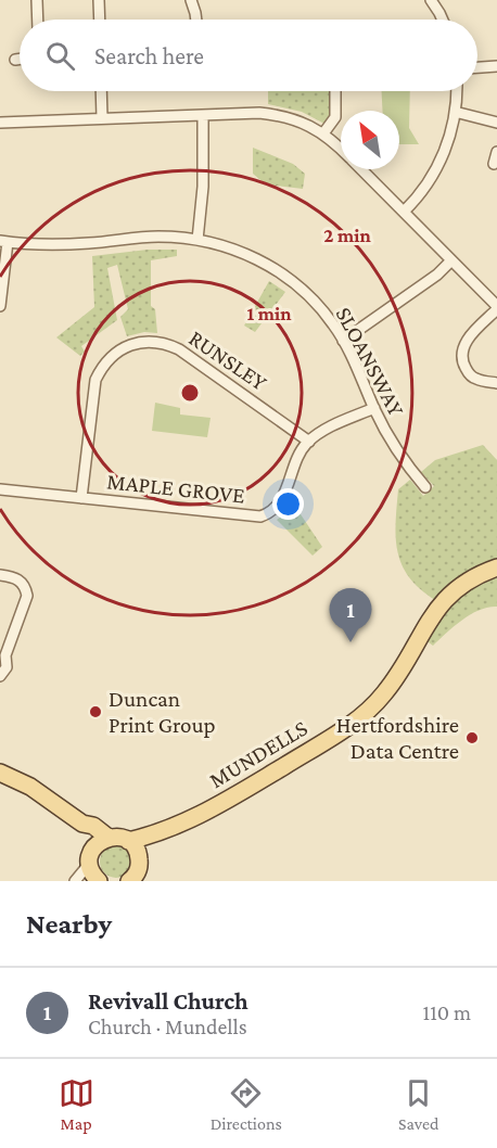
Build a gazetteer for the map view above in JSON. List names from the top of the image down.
{
  "streets": {
    "main road": ["MUNDELLS"],
    "street": ["RUNSLEY", "SLOANSWAY", "MAPLE GROVE"]
  },
  "crossings": [
    ["RUNSLEY", "MAPLE GROVE"]
  ],
  "places": ["Duncan Print Group", "Hertfordshire Data Centre"],
  "north": "top left",
  "page": {
    "search": "Search here",
    "pins": "1",
    "heading": "Nearby",
    "list": [
      {
        "mark": "1",
        "name": "Revivall Church",
        "note": "Church · Mundells",
        "value": "110 m"
      }
    ],
    "nav": ["Map", "Directions", "Saved"]
  },
  "rings": ["2 min", "1 min"]
}
